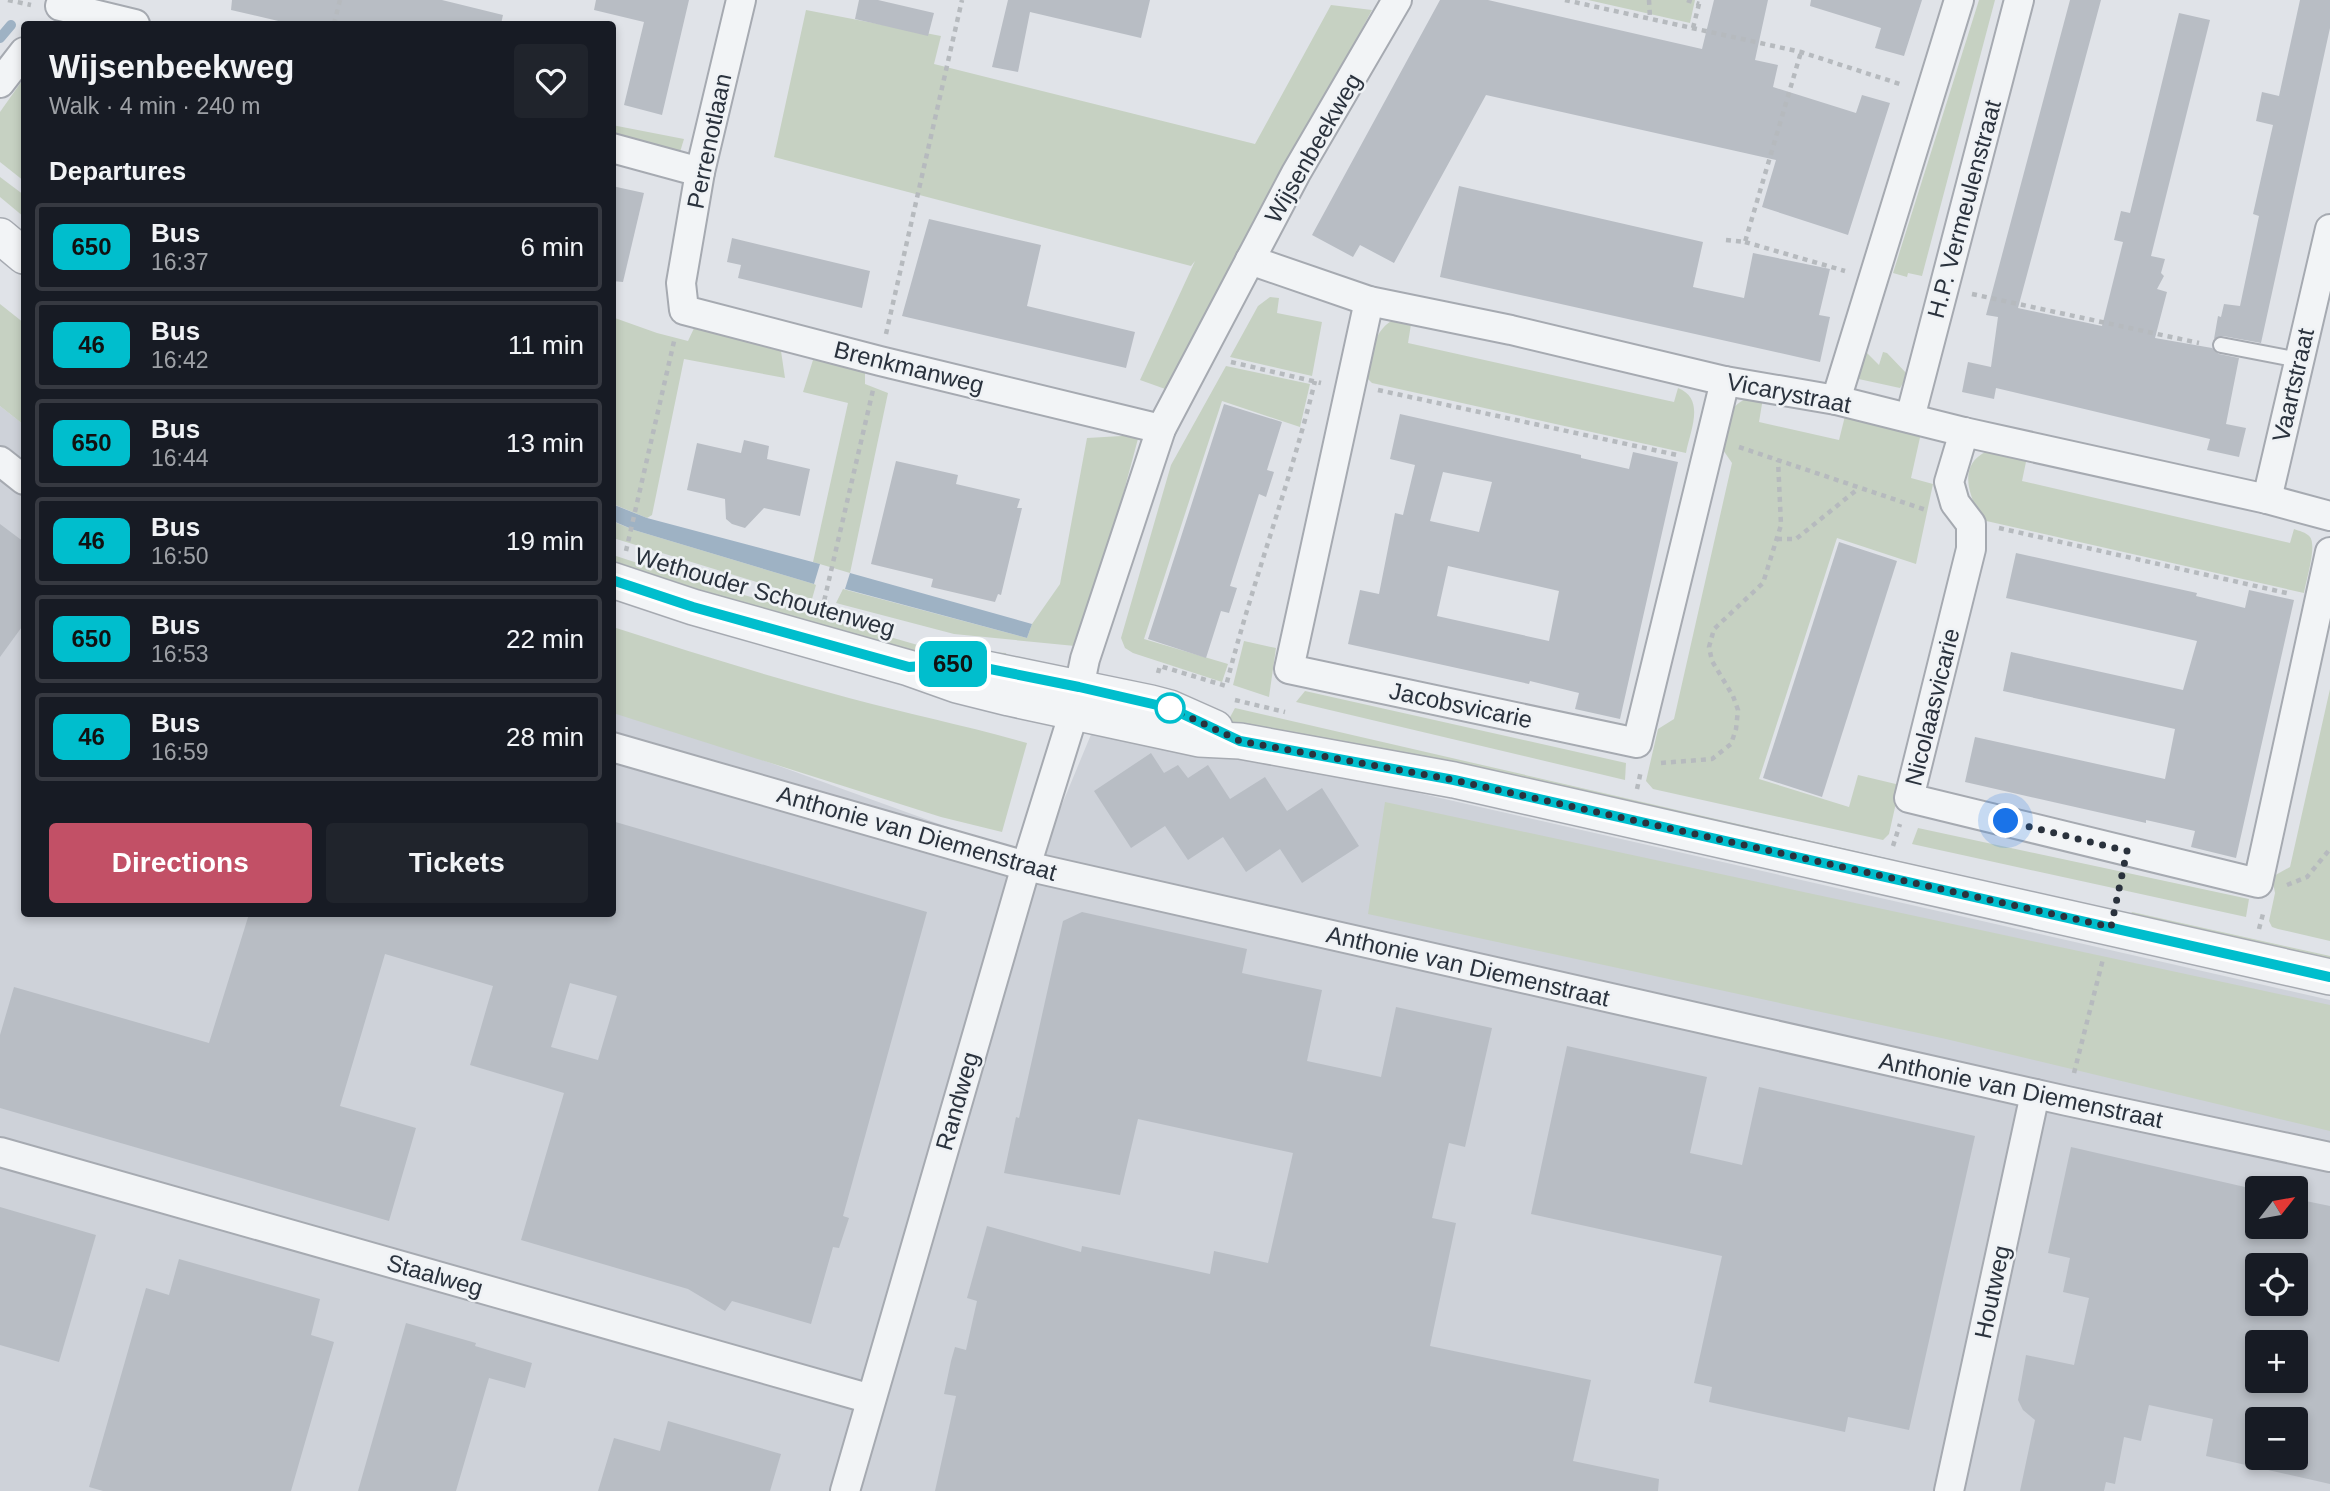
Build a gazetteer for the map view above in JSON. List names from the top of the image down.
{
  "streets": {
    "street": [
      "Perrenotlaan",
      "Wijsenbeekweg",
      "H.P. Vermeulenstraat",
      "Brenkmanweg",
      "Vaartstraat",
      "Vicarystraat",
      "Wethouder Schoutenweg",
      "Jacobsvicarie",
      "Nicolaasvicarie",
      "Anthonie van Diemenstraat",
      "Randweg",
      "Staalweg",
      "Houtweg"
    ]
  },
  "crossings": [
    ["Perrenotlaan", "Brenkmanweg"],
    ["Wijsenbeekweg", "Brenkmanweg"],
    ["Wijsenbeekweg", "Vicarystraat"],
    ["Wijsenbeekweg", "Wethouder Schoutenweg"],
    ["Wijsenbeekweg", "Randweg"],
    ["H.P. Vermeulenstraat", "Vicarystraat"],
    ["Brenkmanweg", "Wethouder Schoutenweg"],
    ["Vaartstraat", "Vicarystraat"],
    ["Vicarystraat", "Jacobsvicarie"],
    ["Vicarystraat", "Nicolaasvicarie"],
    ["Wethouder Schoutenweg", "Randweg"],
    ["Anthonie van Diemenstraat", "Randweg"],
    ["Anthonie van Diemenstraat", "Houtweg"],
    ["Randweg", "Staalweg"]
  ],
  "lines": ["bus line 650"],
  "north": "top right",
  "page": {
    "on_map": "650",
    "heading": [
      ["Wijsenbeekweg", "Walk · 4 min · 240 m"],
      "Departures"
    ],
    "list": [
      {
        "mark": "650",
        "name": "Bus",
        "note": "16:37",
        "value": "6 min"
      },
      {
        "mark": "46",
        "name": "Bus",
        "note": "16:42",
        "value": "11 min"
      },
      {
        "mark": "650",
        "name": "Bus",
        "note": "16:44",
        "value": "13 min"
      },
      {
        "mark": "46",
        "name": "Bus",
        "note": "16:50",
        "value": "19 min"
      },
      {
        "mark": "650",
        "name": "Bus",
        "note": "16:53",
        "value": "22 min"
      },
      {
        "mark": "46",
        "name": "Bus",
        "note": "16:59",
        "value": "28 min"
      }
    ],
    "buttons": ["Directions", "Tickets"],
    "map_buttons": ["+", "−"]
  }
}
